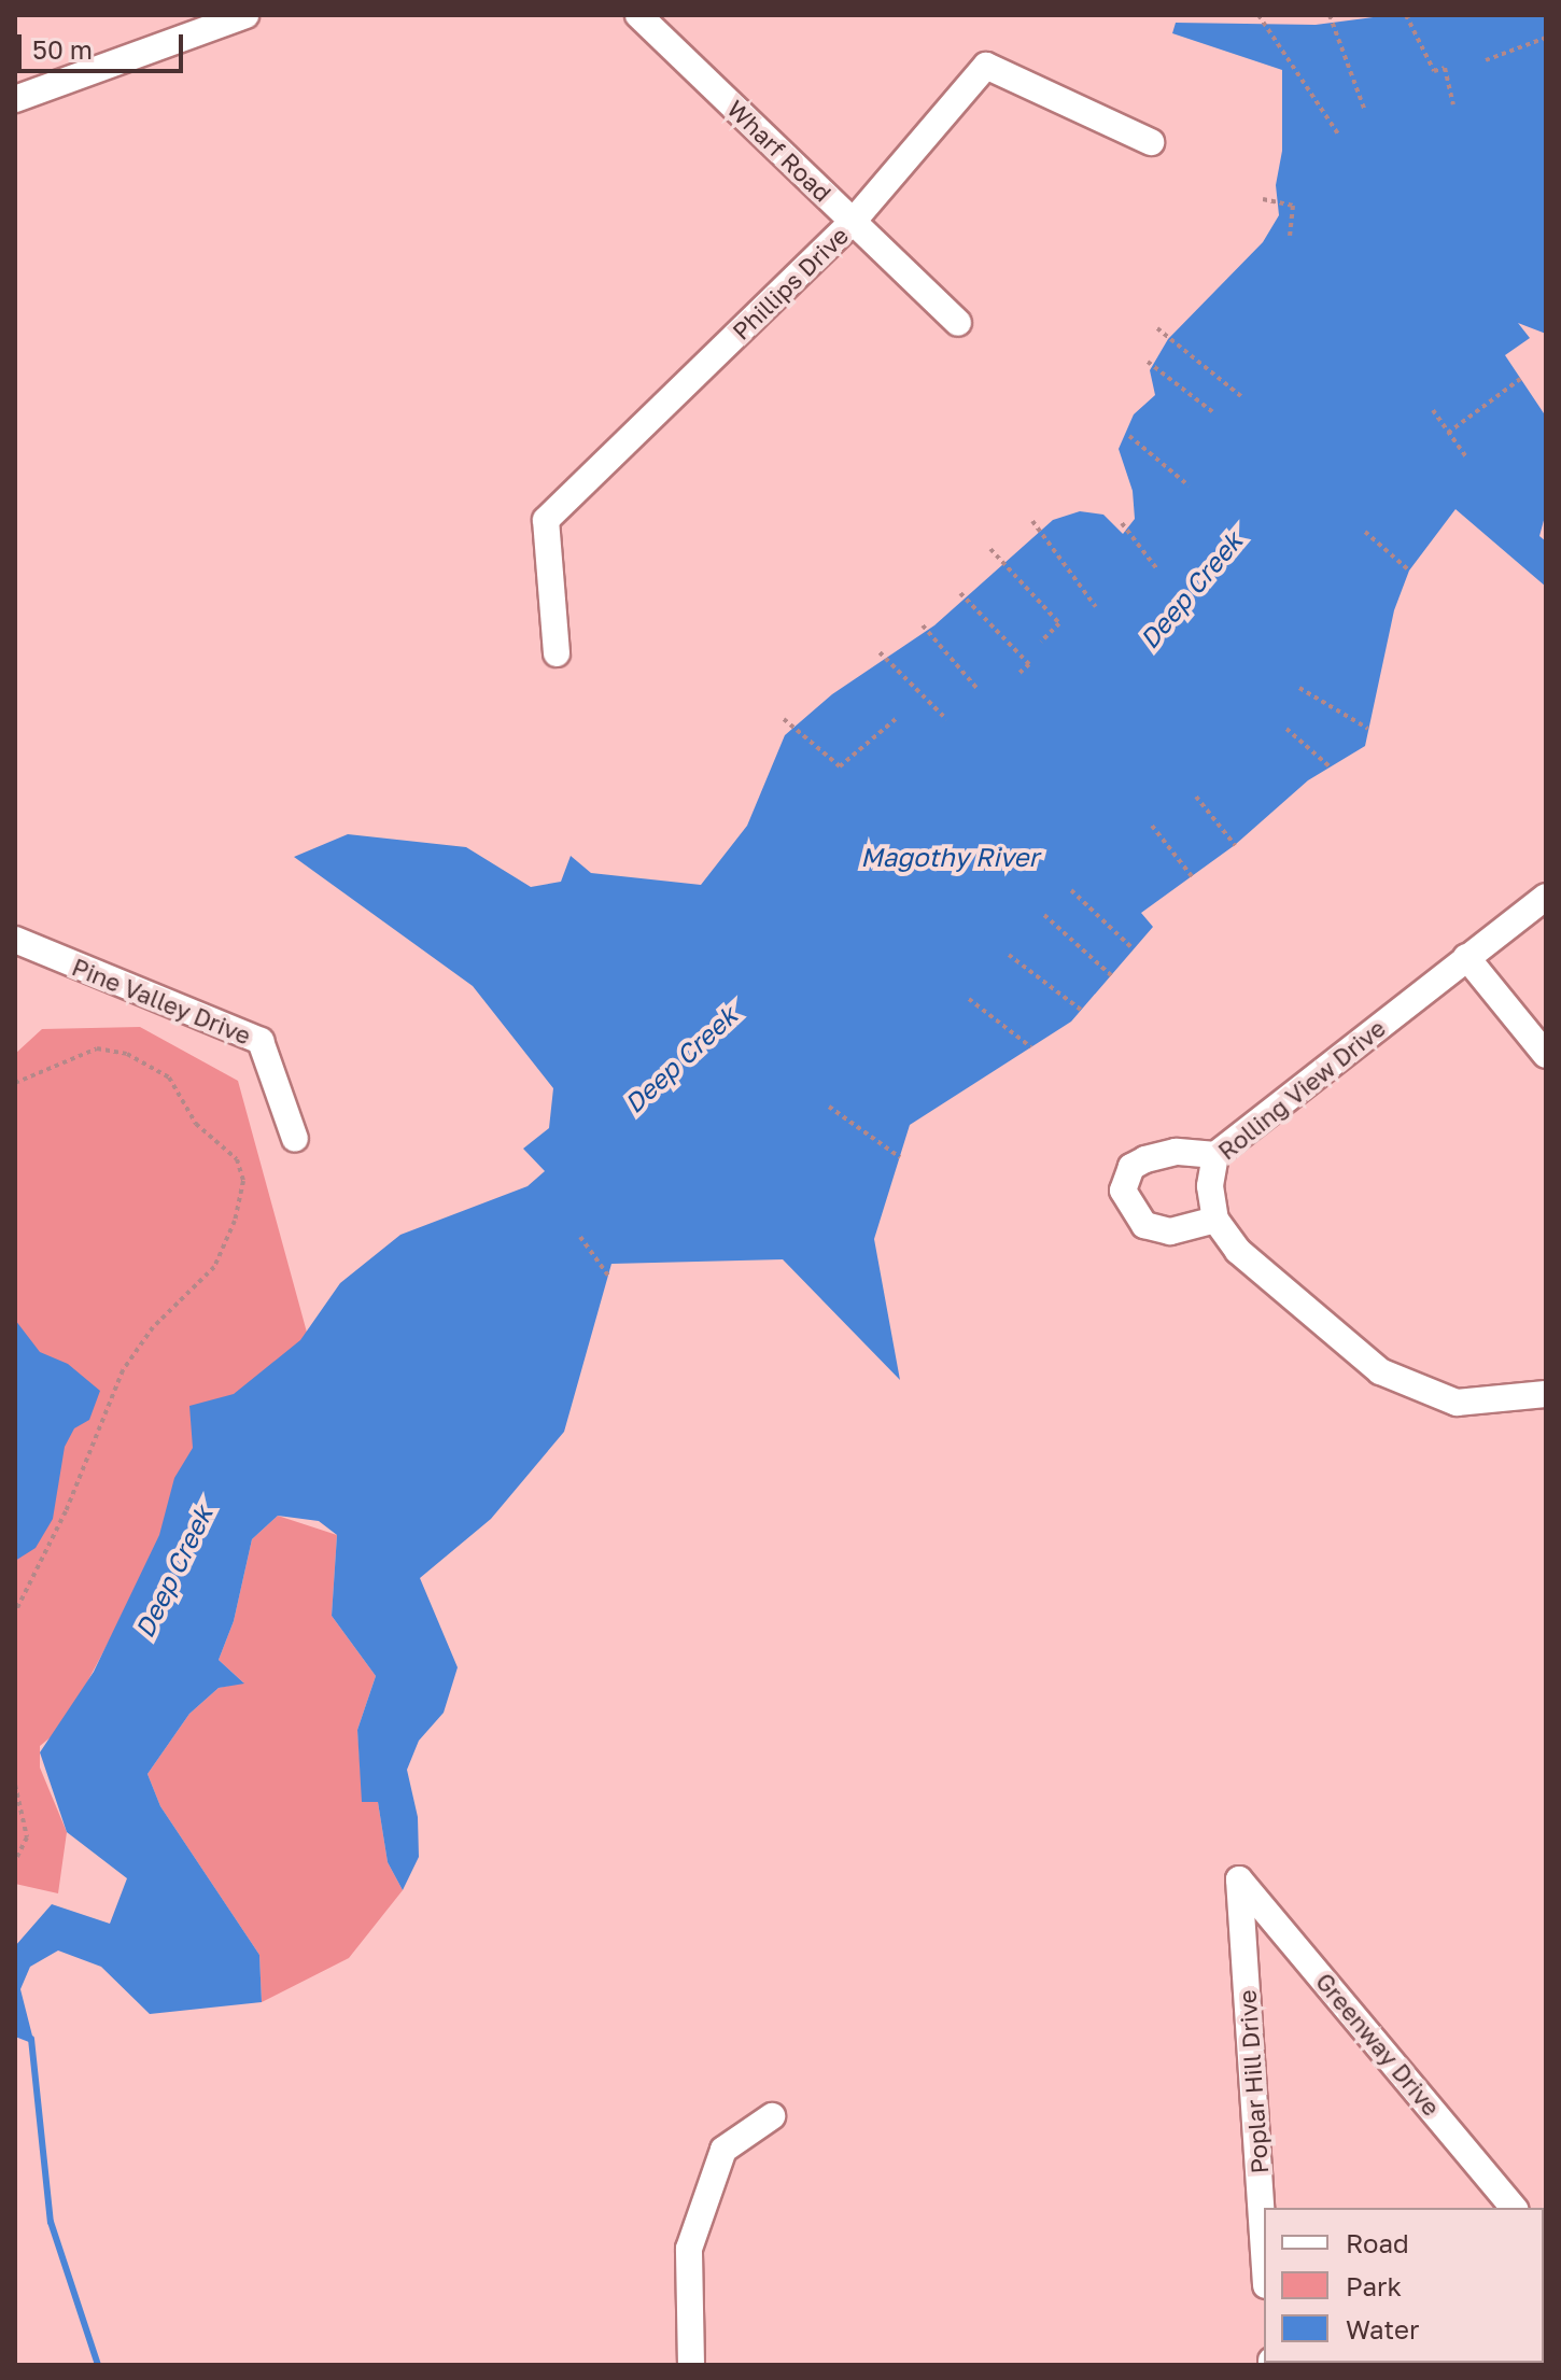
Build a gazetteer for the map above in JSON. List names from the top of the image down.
{
  "streets": {
    "street": [
      "Wharf Road",
      "Phillips Drive",
      "Pine Valley Drive",
      "Rolling View Drive",
      "Greenway Drive",
      "Poplar Hill Drive"
    ]
  },
  "crossings": [
    ["Wharf Road", "Phillips Drive"],
    ["Greenway Drive", "Poplar Hill Drive"]
  ],
  "water": ["Deep Creek", "Magothy River"],
  "legend": ["Road", "Park", "Water"],
  "scale_bar": "50 m"
}
